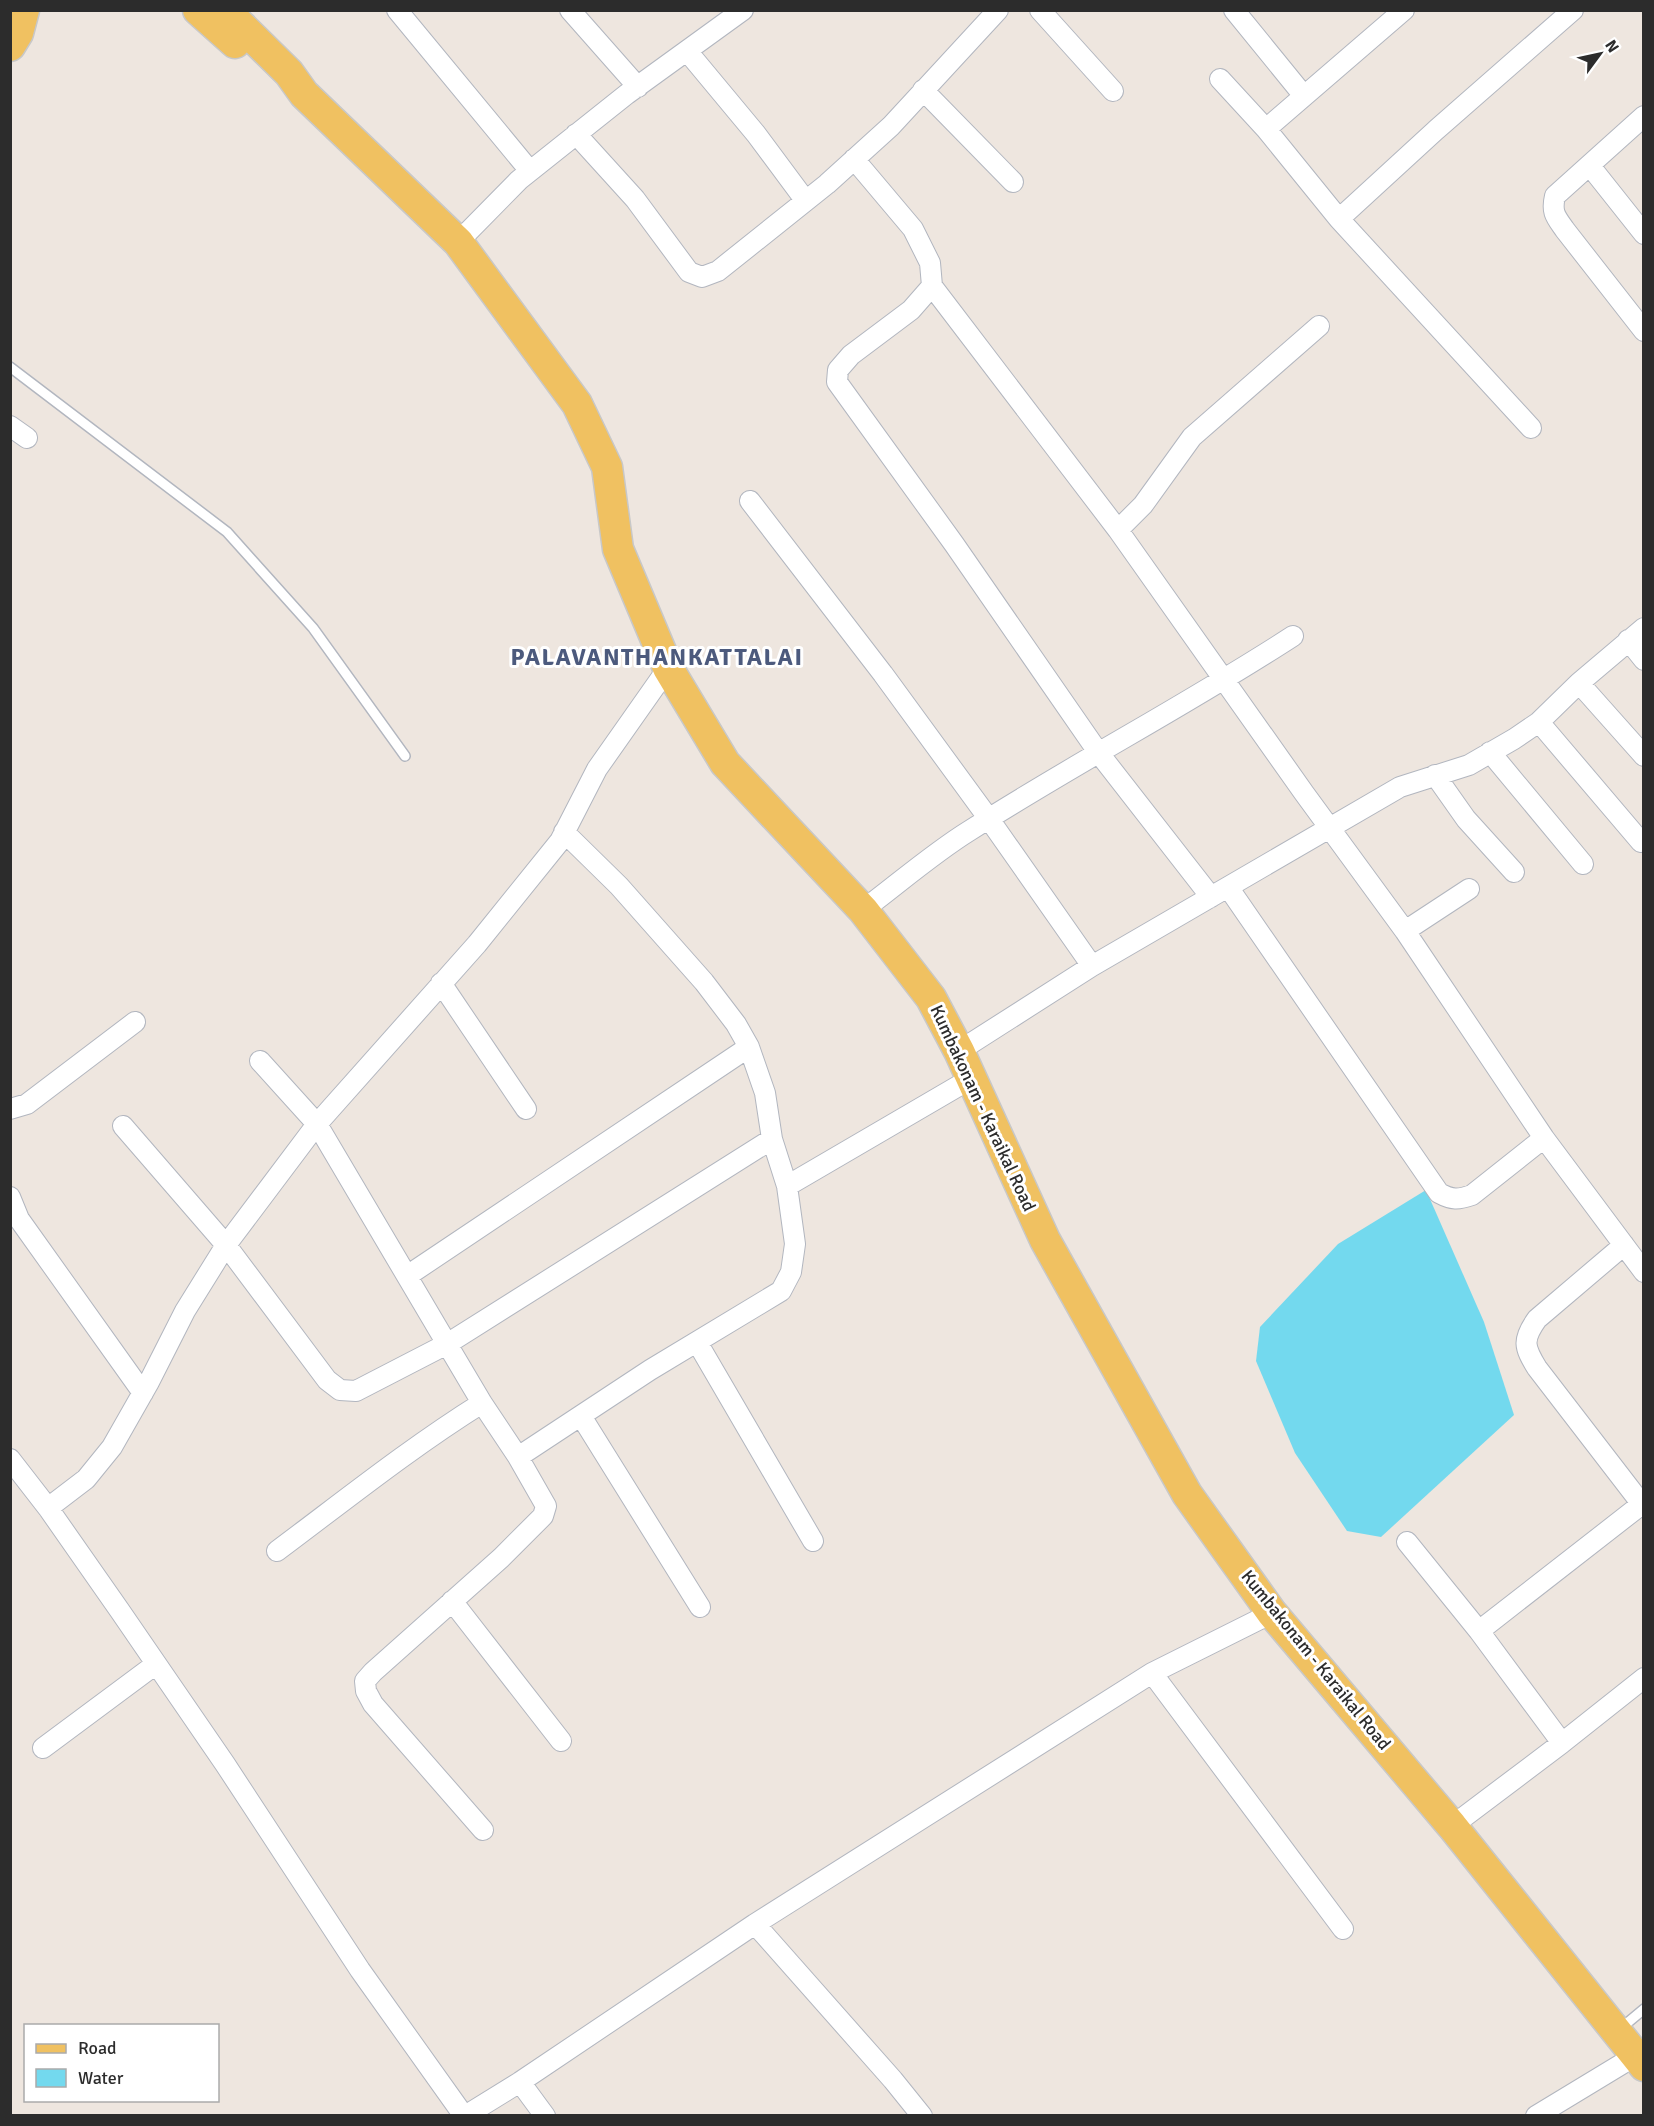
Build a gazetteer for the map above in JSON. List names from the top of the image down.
{
  "streets": {
    "main road": ["Kumbakonam - Karaikal Road"]
  },
  "districts": ["PALAVANTHANKATTALAI"],
  "legend": ["Road", "Water"],
  "north": "top right"
}
